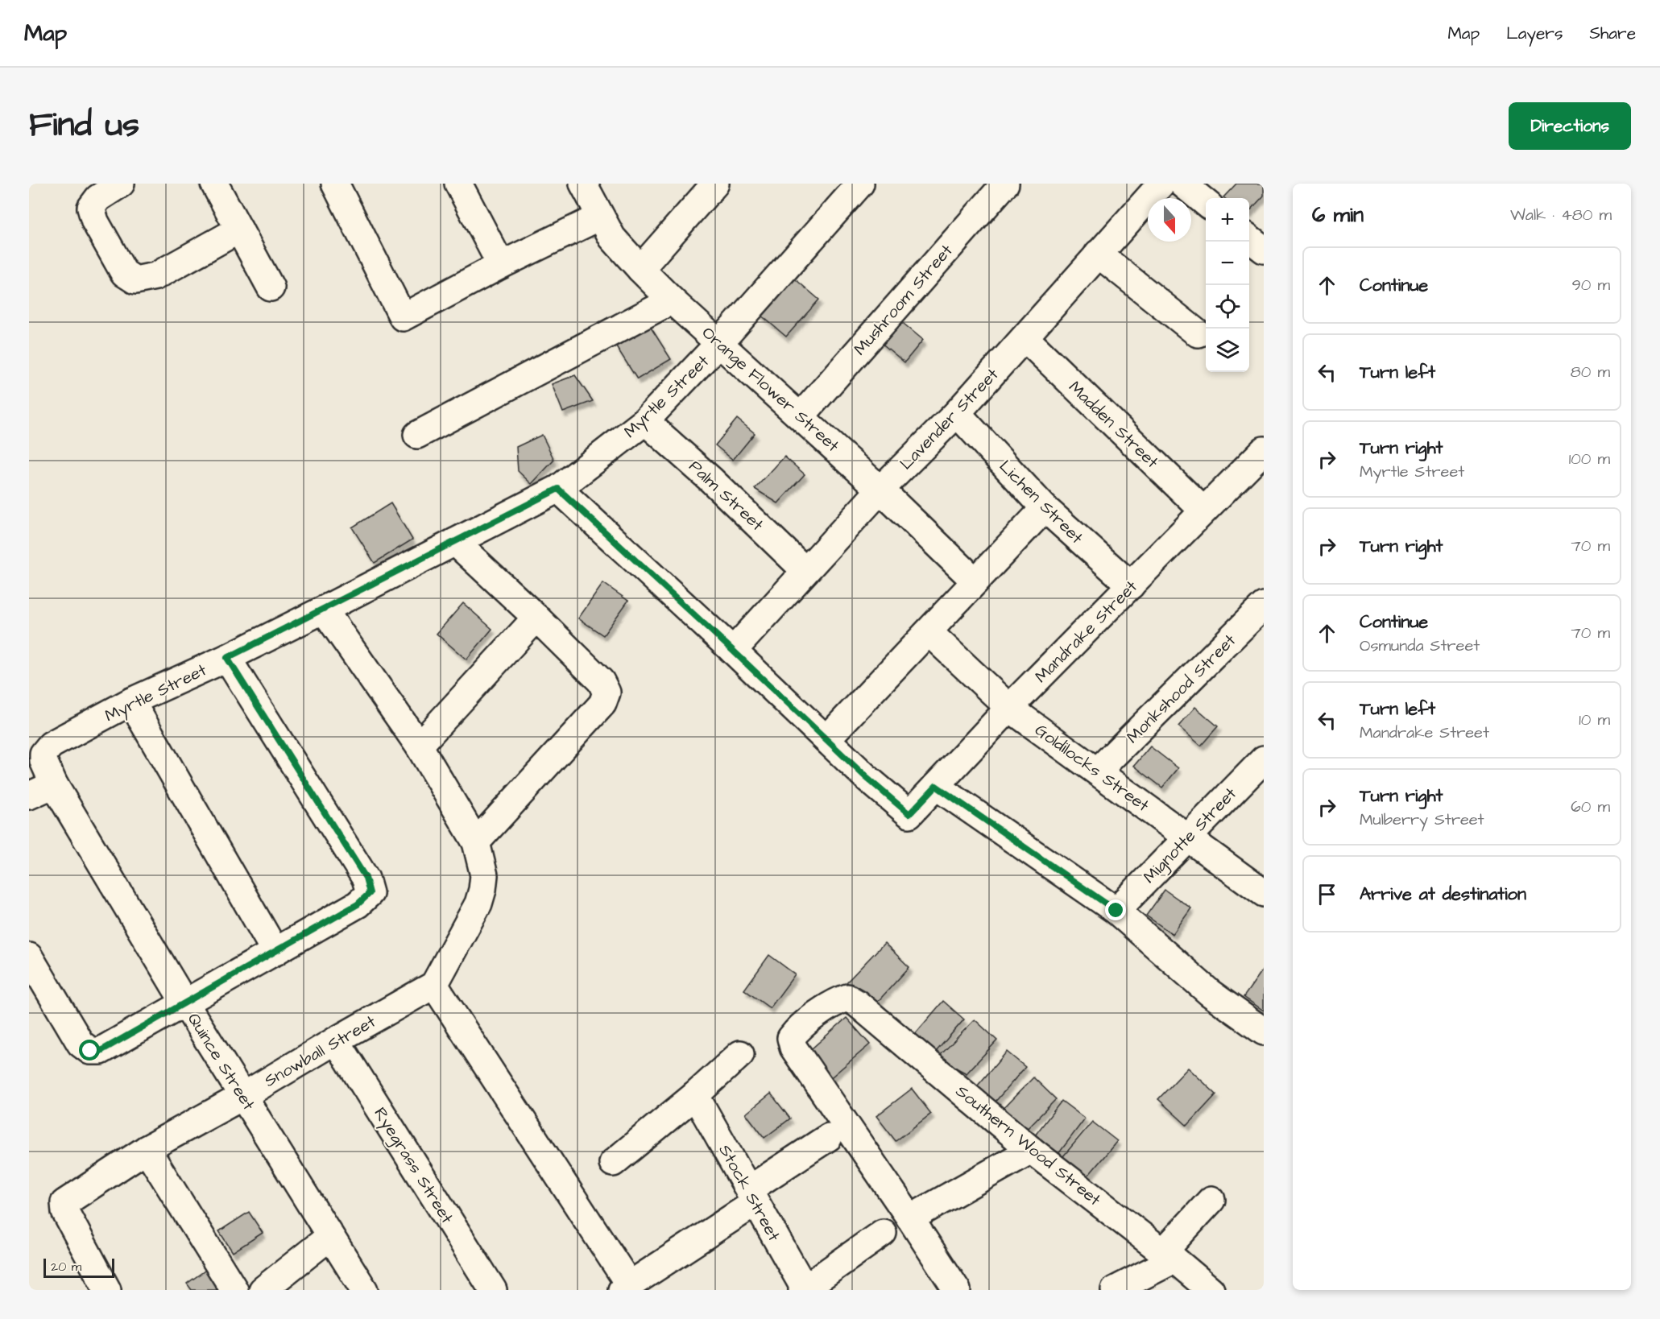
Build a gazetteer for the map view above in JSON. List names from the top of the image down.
{
  "streets": {
    "street": [
      "Mushroom Street",
      "Orange Flower Street",
      "Myrtle Street",
      "Lavender Street",
      "Madden Street",
      "Palm Street",
      "Lichen Street",
      "Mandrake Street",
      "Monkshood Street",
      "Goldilocks Street",
      "Mignotte Street",
      "Snowball Street",
      "Quince Street",
      "Southern Wood Street",
      "Ryegrass Street",
      "Stock Street"
    ]
  },
  "crossings": [
    ["Mushroom Street", "Orange Flower Street"],
    ["Orange Flower Street", "Myrtle Street"],
    ["Orange Flower Street", "Lavender Street"],
    ["Myrtle Street", "Palm Street"],
    ["Myrtle Street", "Quince Street"],
    ["Lavender Street", "Madden Street"],
    ["Lavender Street", "Palm Street"],
    ["Lavender Street", "Lichen Street"],
    ["Madden Street", "Mandrake Street"],
    ["Lichen Street", "Mandrake Street"],
    ["Mandrake Street", "Goldilocks Street"],
    ["Monkshood Street", "Goldilocks Street"],
    ["Goldilocks Street", "Mignotte Street"],
    ["Snowball Street", "Quince Street"],
    ["Snowball Street", "Ryegrass Street"]
  ],
  "scale_bar": "20 m",
  "north": "bottom",
  "page": {
    "header": "Map",
    "nav": ["Map", "Layers", "Share"],
    "title": "Find us",
    "buttons": "Directions",
    "heading": ["6 min", "Walk · 480 m"],
    "map_buttons": ["+", "−"],
    "list": [
      ["Continue", "90 m"],
      ["Turn left", "80 m"],
      ["Turn right", "Myrtle Street", "100 m"],
      ["Turn right", "70 m"],
      ["Continue", "Osmunda Street", "70 m"],
      ["Turn left", "Mandrake Street", "10 m"],
      ["Turn right", "Mulberry Street", "60 m"],
      "Arrive at destination"
    ],
    "scale": "20 m"
  }
}
